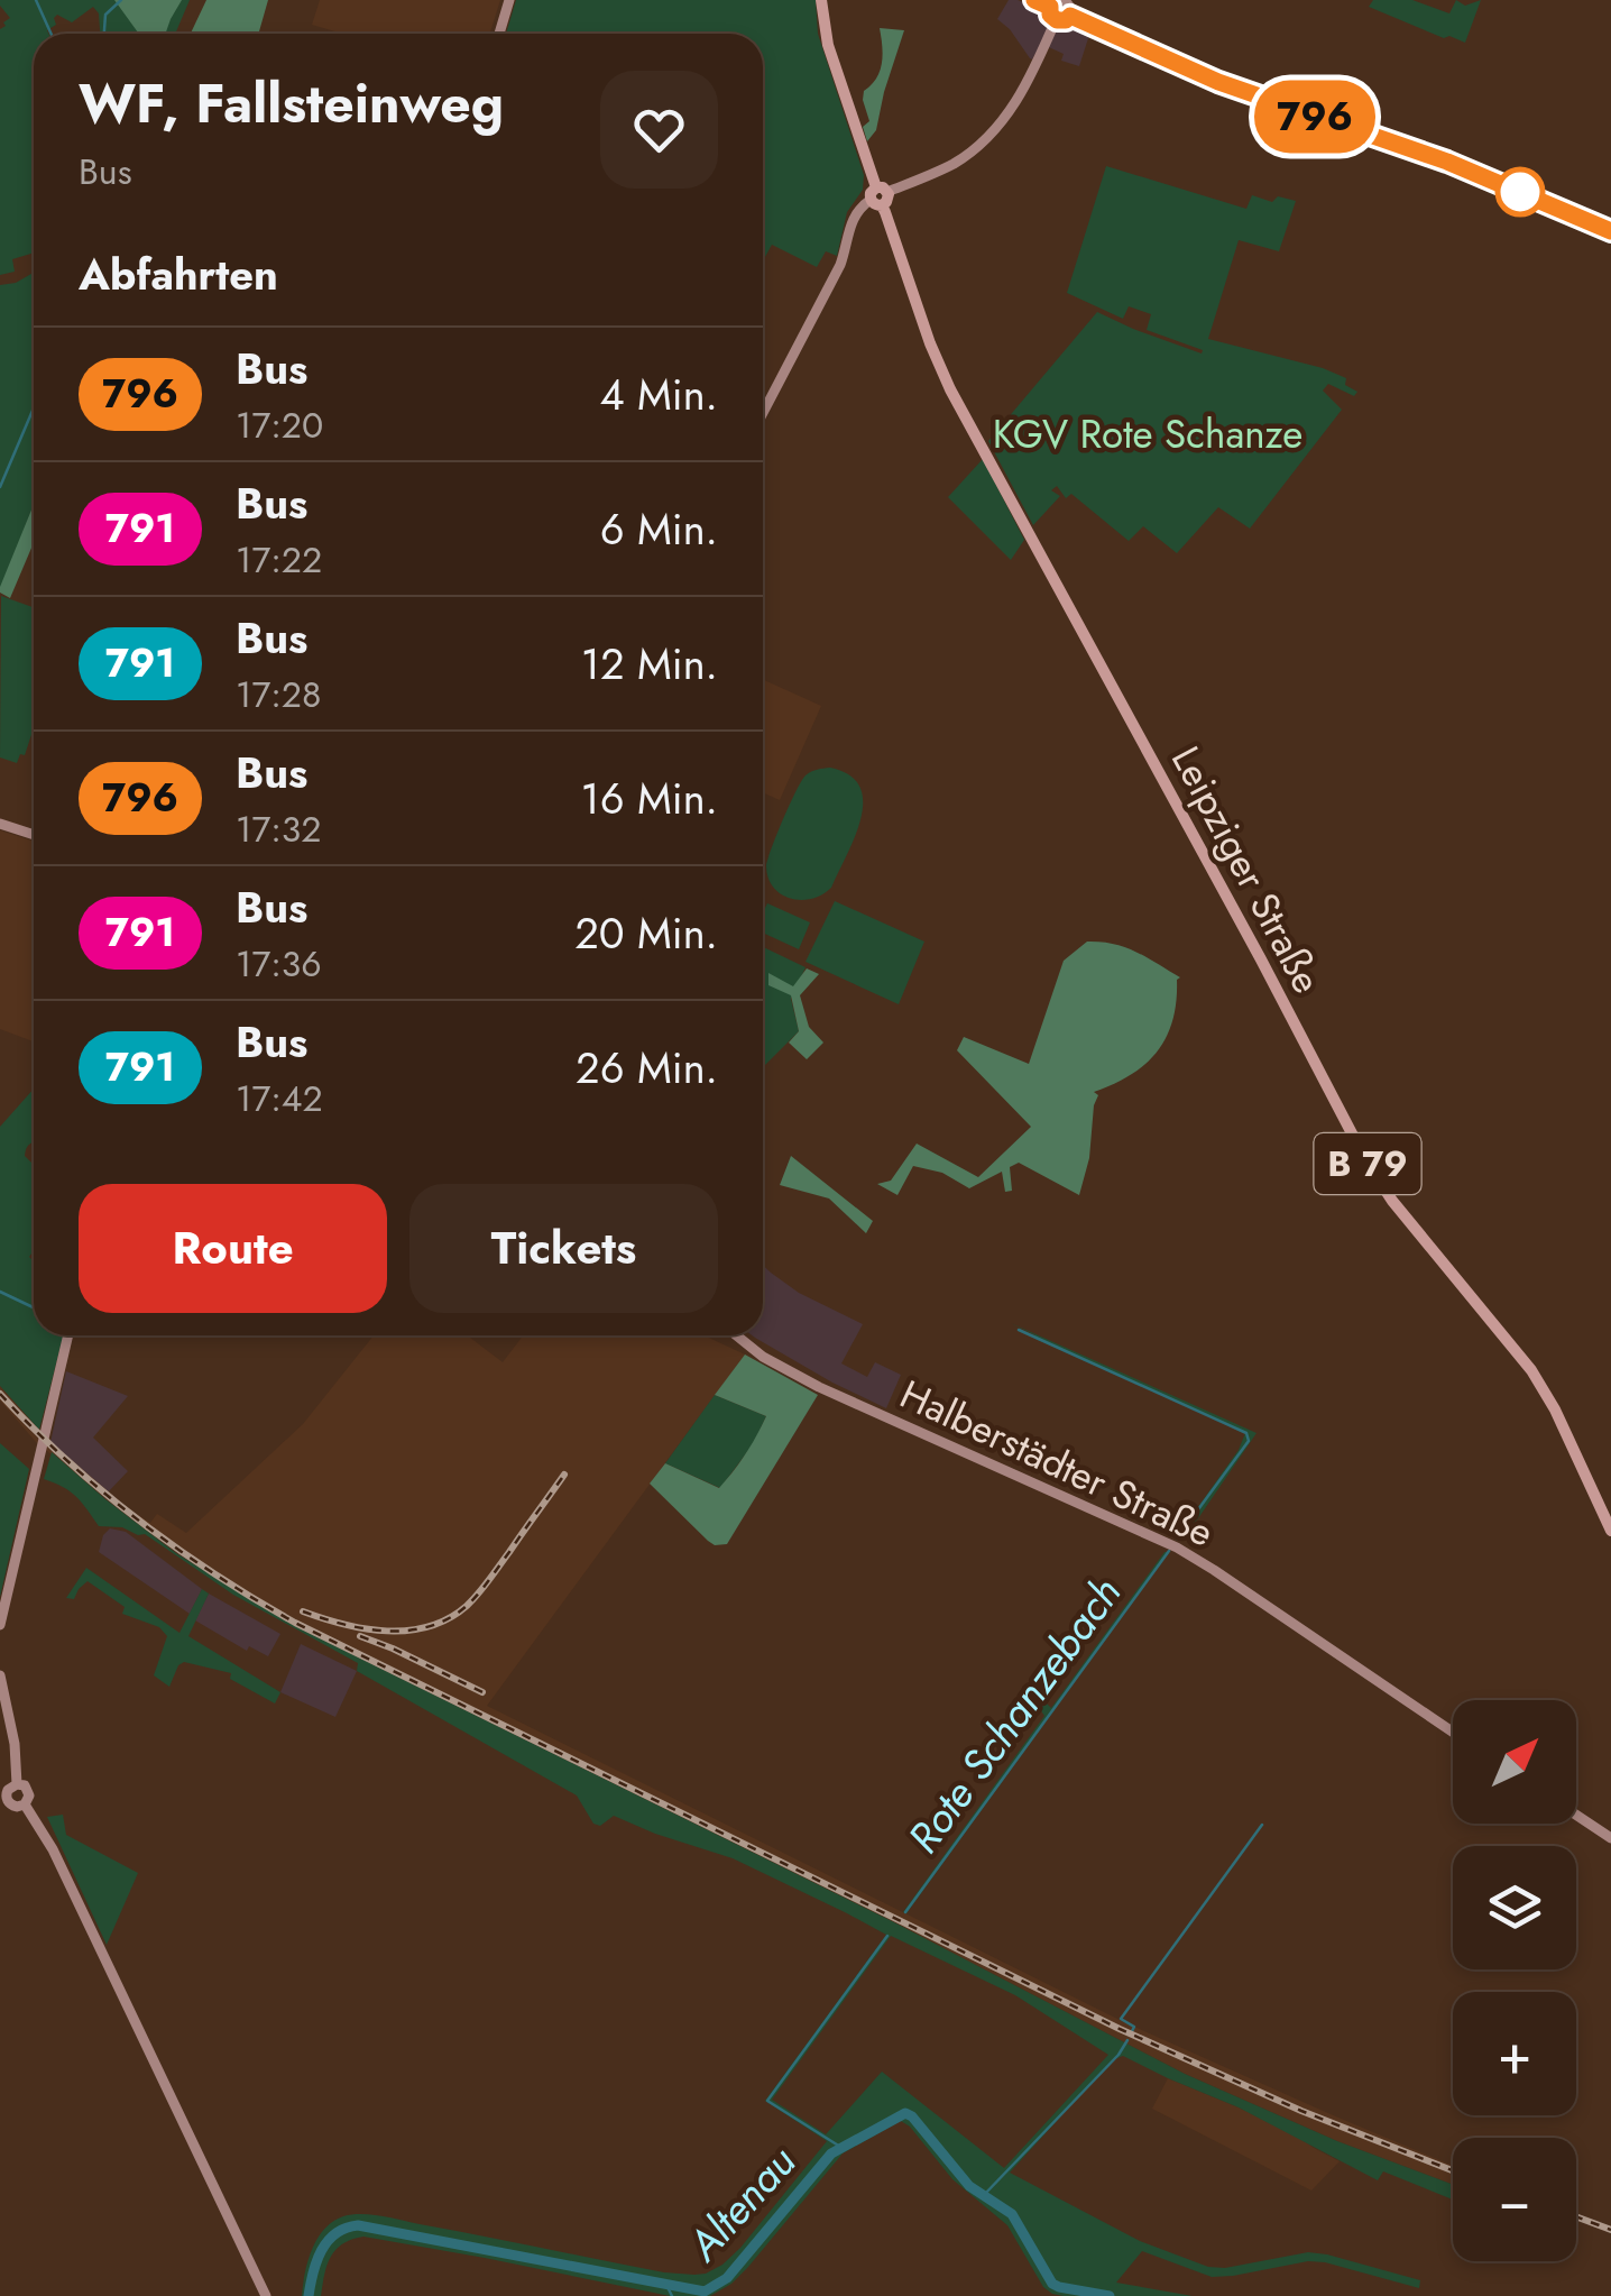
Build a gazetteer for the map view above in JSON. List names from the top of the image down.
{
  "streets": {
    "main road": ["Leipziger Straße", "B 79", "Halberstädter Straße"]
  },
  "water": ["Rote Schanzebach", "Altenau"],
  "parks": ["KGV Rote Schanze"],
  "lines": ["bus line 796"],
  "north": "top right",
  "page": {
    "on_map": "796",
    "heading": [
      ["WF, Fallsteinweg", "Bus"],
      "Abfahrten"
    ],
    "list": [
      {
        "mark": "796",
        "name": "Bus",
        "note": "17:20",
        "value": "4 Min."
      },
      {
        "mark": "791",
        "name": "Bus",
        "note": "17:22",
        "value": "6 Min."
      },
      {
        "mark": "791",
        "name": "Bus",
        "note": "17:28",
        "value": "12 Min."
      },
      {
        "mark": "796",
        "name": "Bus",
        "note": "17:32",
        "value": "16 Min."
      },
      {
        "mark": "791",
        "name": "Bus",
        "note": "17:36",
        "value": "20 Min."
      },
      {
        "mark": "791",
        "name": "Bus",
        "note": "17:42",
        "value": "26 Min."
      }
    ],
    "buttons": ["Route", "Tickets"],
    "map_buttons": ["+", "−"]
  }
}
